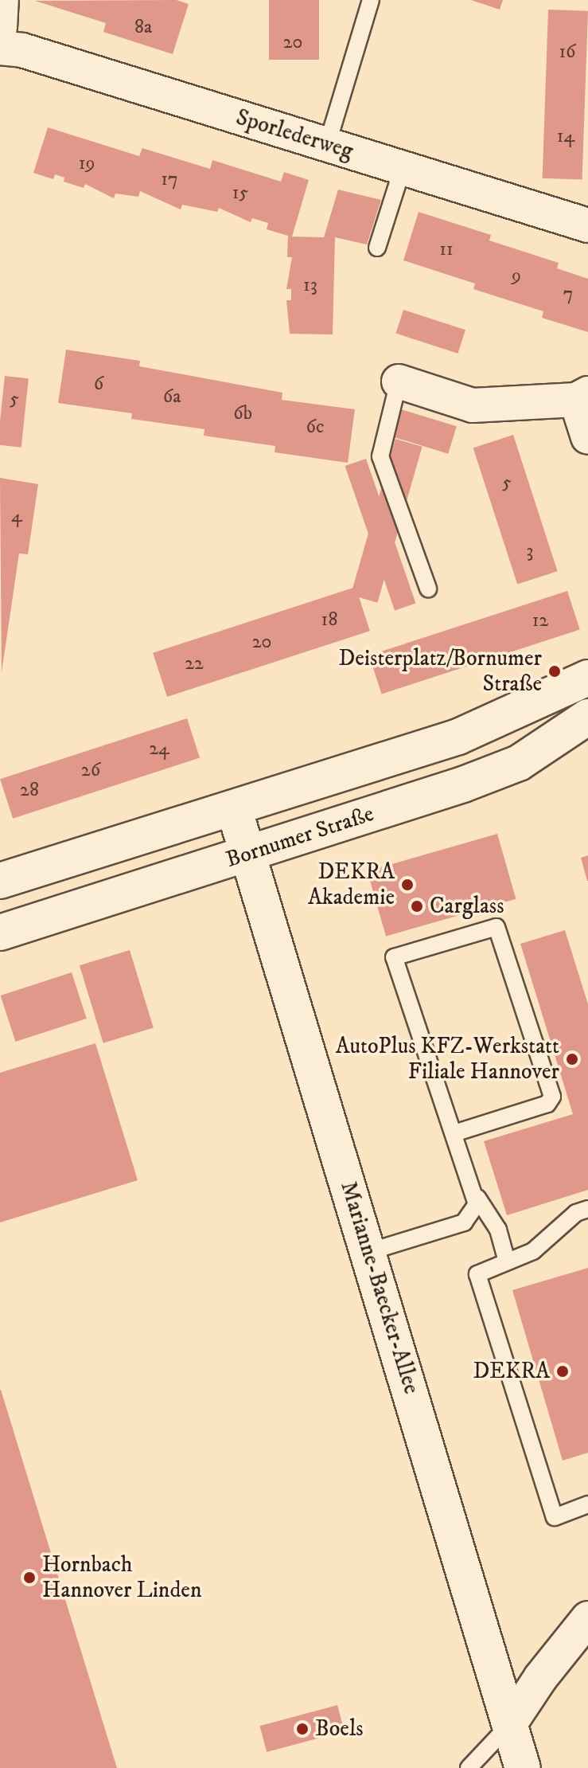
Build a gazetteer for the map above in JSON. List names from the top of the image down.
{
  "streets": {
    "main road": ["Bornumer Straße", "Marianne-Baecker-Allee"],
    "street": ["Sporlederweg"]
  },
  "crossings": [
    ["Bornumer Straße", "Marianne-Baecker-Allee"]
  ],
  "places": [
    "Deisterplatz/Bornumer Straße",
    "DEKRA Akademie",
    "Carglass",
    "AutoPlus KFZ-Werkstatt Filiale Hannover",
    "DEKRA",
    "Hornbach Hannover Linden",
    "Boels"
  ],
  "house_numbers": [
    "8a",
    "20",
    "16",
    "14",
    "19",
    "17",
    "15",
    "11",
    "9",
    "13",
    "7",
    "6",
    "6a",
    "5",
    "6b",
    "6c",
    "5",
    "4",
    "3",
    "18",
    "12",
    "20",
    "22",
    "24",
    "26",
    "28"
  ]
}
